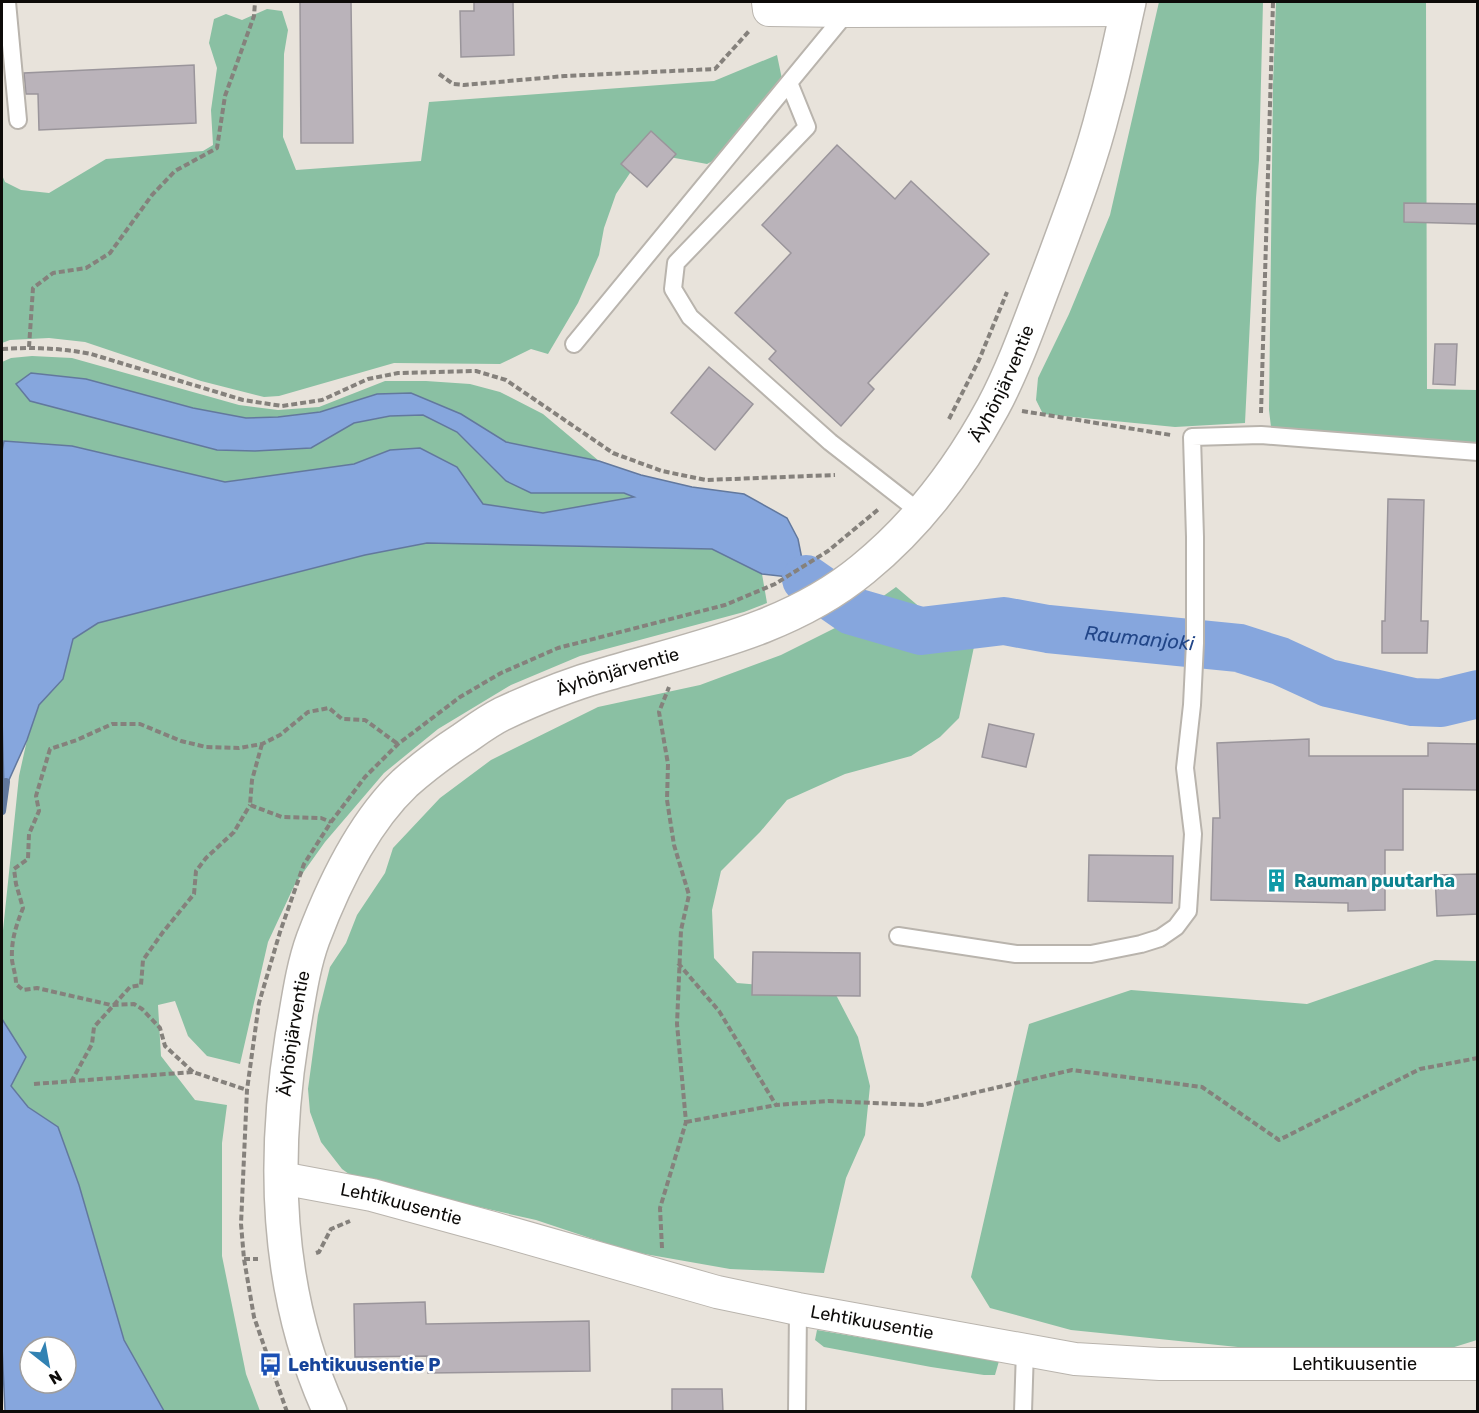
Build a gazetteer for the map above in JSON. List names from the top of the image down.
{
  "streets": {
    "main road": ["Äyhönjärventie"],
    "street": ["Lehtikuusentie"]
  },
  "crossings": [
    ["Äyhönjärventie", "Lehtikuusentie"]
  ],
  "water": ["Raumanjoki"],
  "places": {
    "building": ["Rauman puutarha"],
    "bus stop": ["Lehtikuusentie P"]
  },
  "north": "bottom right"
}
